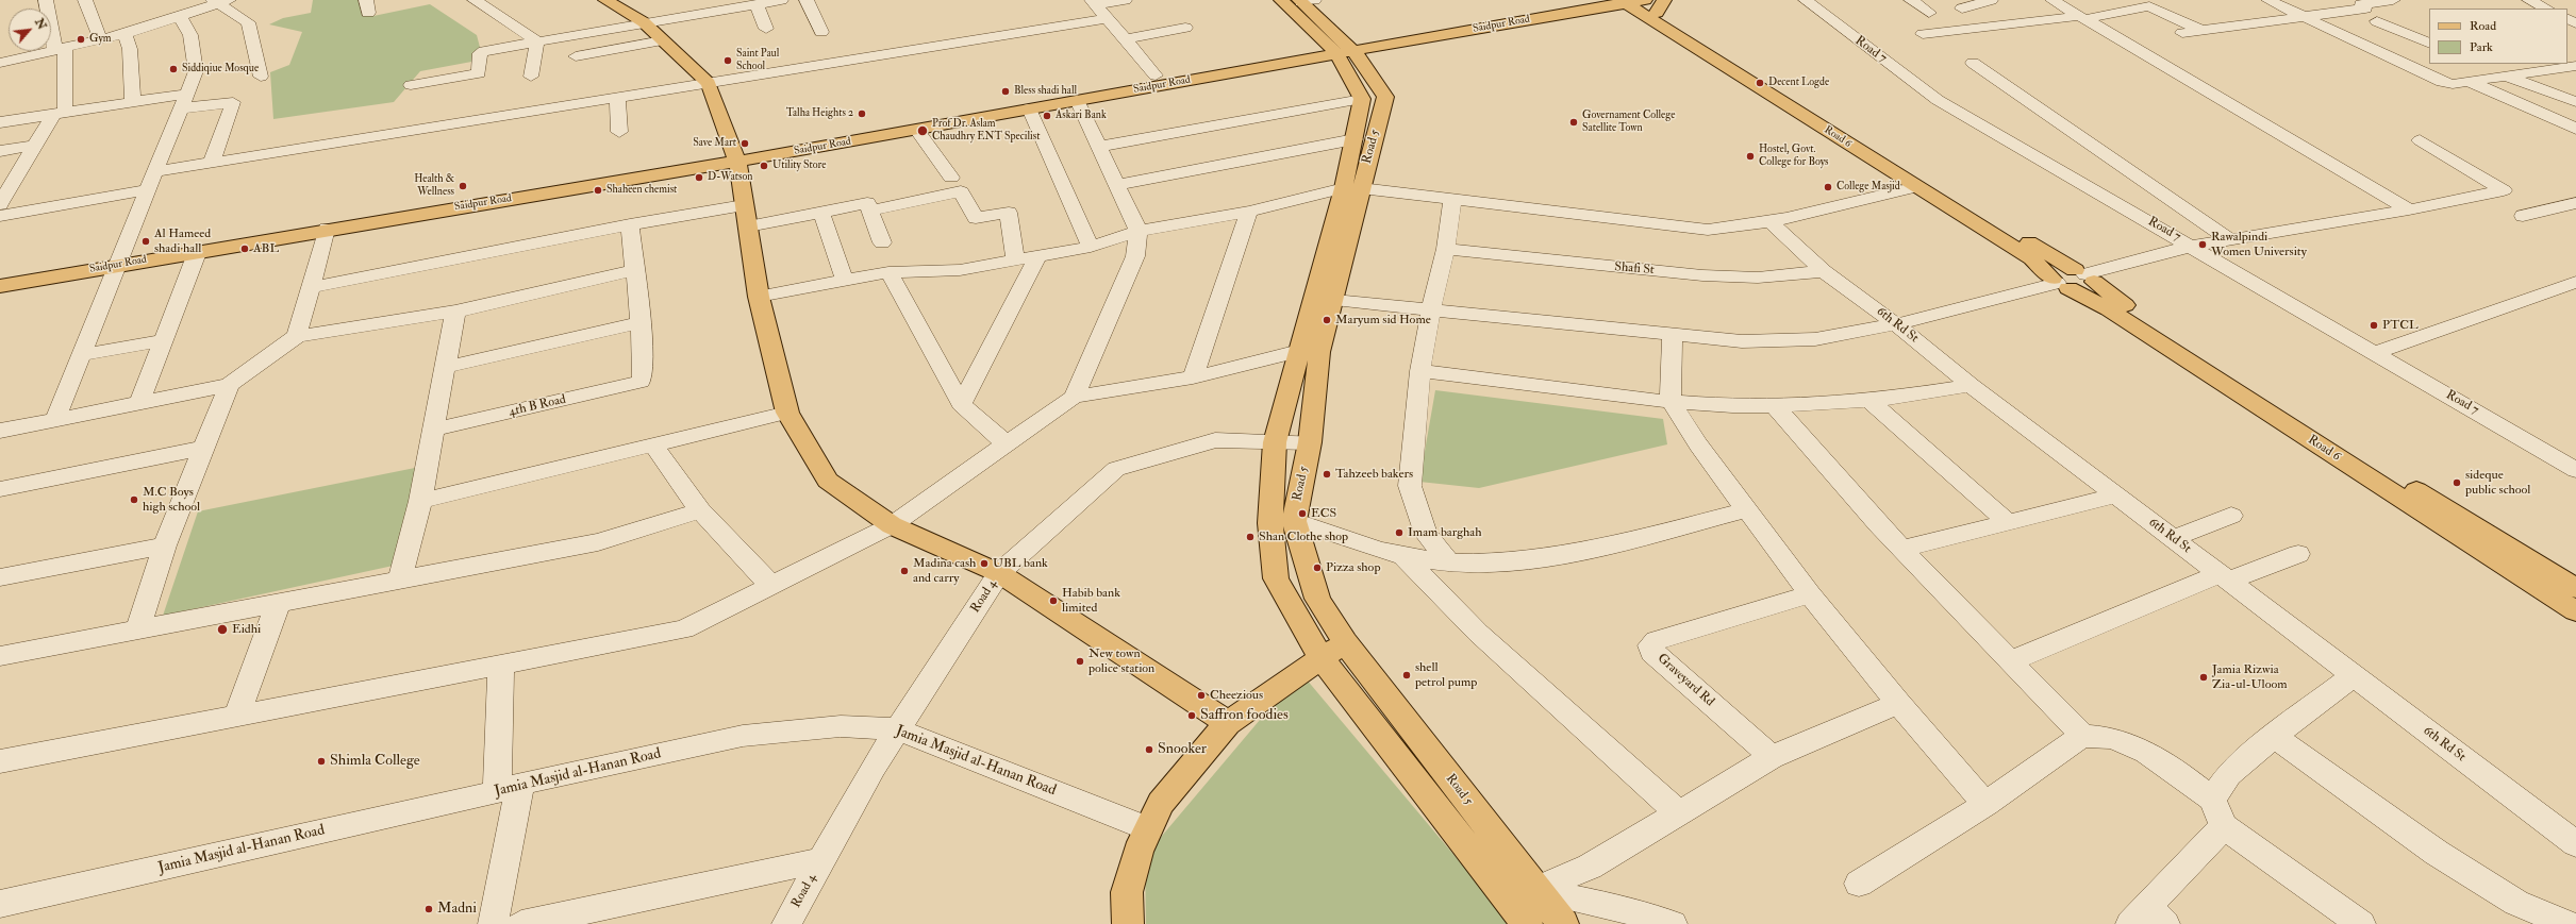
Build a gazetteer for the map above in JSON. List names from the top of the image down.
{
  "streets": {
    "main road": ["Saidpur Road", "Road 6", "Road 5"],
    "street": [
      "Road 7",
      "Shafi St",
      "6th Rd St",
      "4th B Road",
      "Road 4",
      "Graveyard Rd",
      "Jamia Masjid al-Hanan Road"
    ]
  },
  "crossings": [
    ["Saidpur Road", "Road 6"],
    ["Saidpur Road", "Road 5"],
    ["Road 5", "Road 4"],
    ["Shafi St", "6th Rd St"],
    ["Road 4", "Jamia Masjid al-Hanan Road"]
  ],
  "places": [
    "Gym",
    "Saint Paul School",
    "Siddiqiue Mosque",
    "Decent Logde",
    "Bless shadi hall",
    "Talha Heights 2",
    "Askari Bank",
    "Governament College Satellite Town",
    "Prof Dr. Aslam Chaudhry ENT Specilist",
    "Save Mart",
    "Hostel, Govt. College for Boys",
    "Utility Store",
    "D-Watson",
    "Health & Wellness",
    "College Masjid",
    "Shaheen chemist",
    "Al Hameed shadi hall",
    "Rawalpindi Women University",
    "ABL",
    "Maryum sid Home",
    "PTCL",
    "Tahzeeb bakers",
    "sideque public school",
    "M.C Boys high school",
    "ECS",
    "Imam barghah",
    "Shan Clothe shop",
    "UBL bank",
    "Pizza shop",
    "Madina cash and carry",
    "Habib bank limited",
    "Eidhi",
    "New town police station",
    "shell petrol pump",
    "Jamia Rizwia Zia-ul-Uloom",
    "Cheezious",
    "Saffron foodies",
    "Snooker",
    "Shimla College",
    "Madni"
  ],
  "legend": ["Road", "Park"],
  "north": "top right"
}
